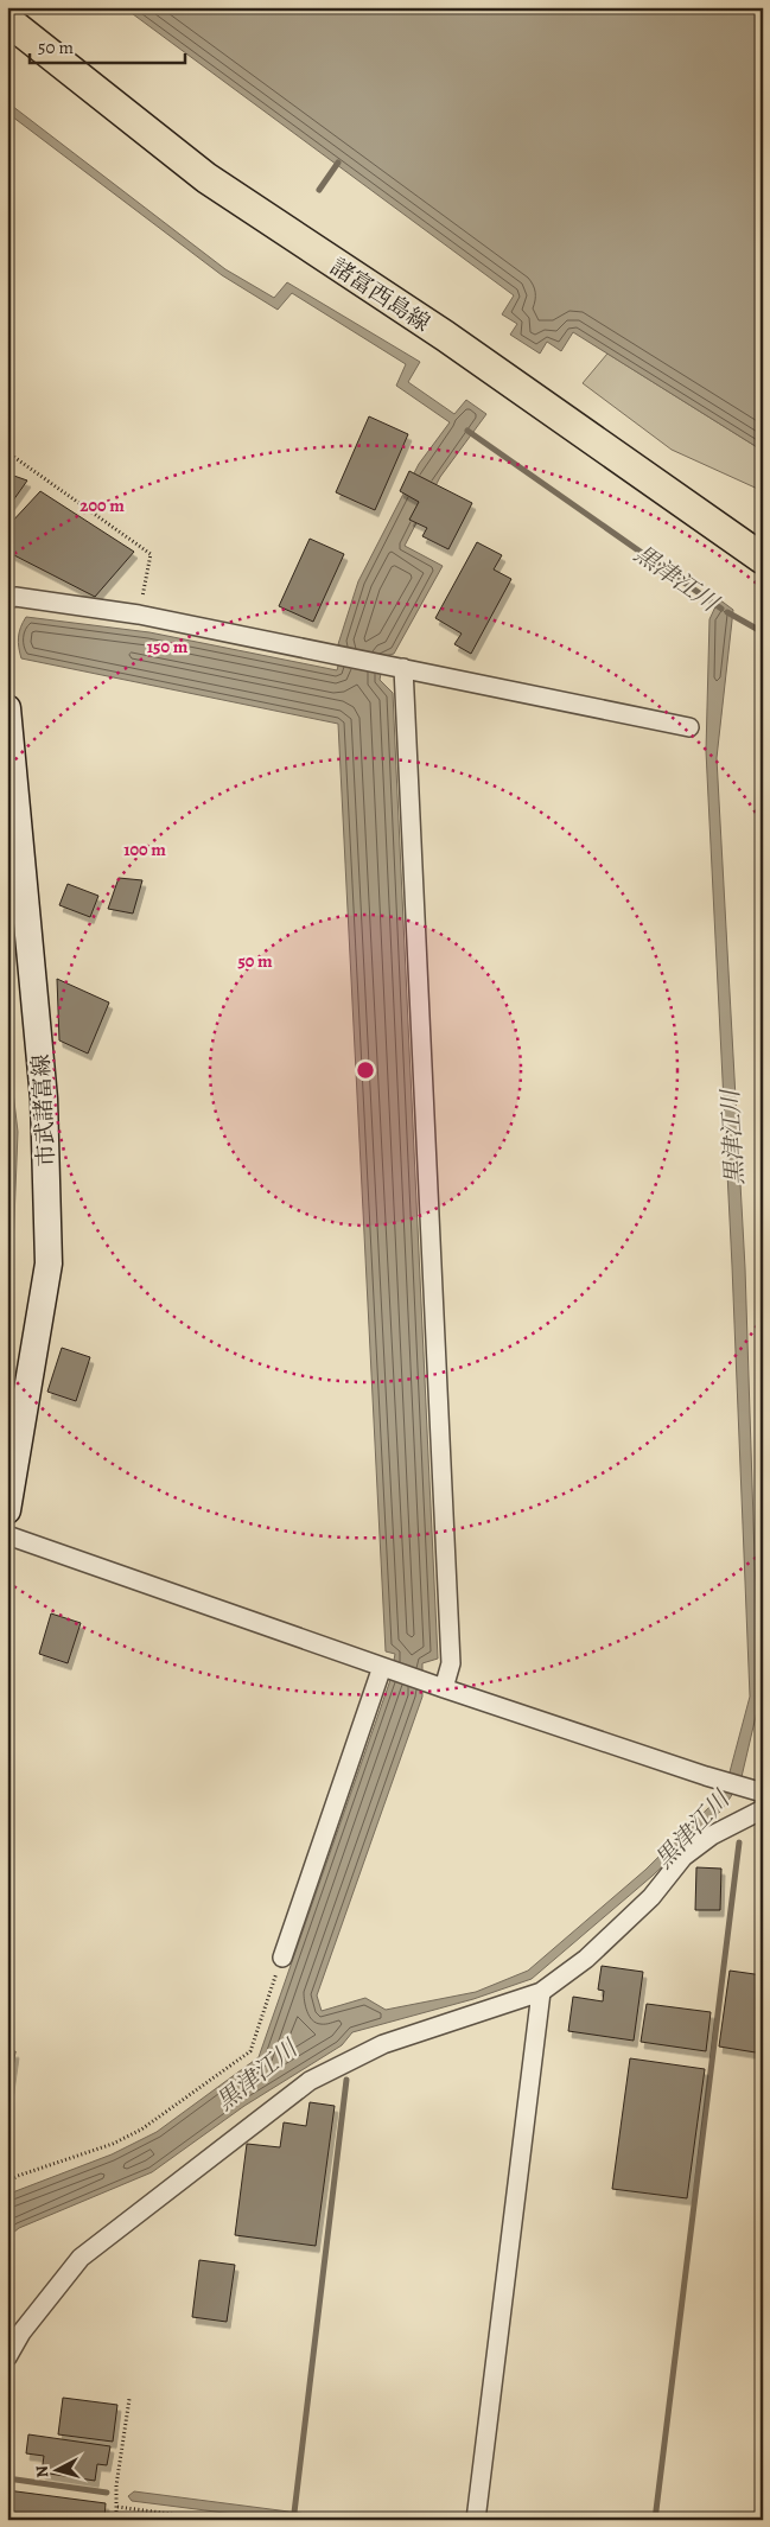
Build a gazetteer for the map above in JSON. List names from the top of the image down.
{
  "streets": {
    "main road": ["諸富西島線", "市武諸富線"]
  },
  "water": ["黒津江川"],
  "scale_bar": "50 m",
  "north": "left",
  "rings": [
    "200 m",
    "150 m",
    "100 m",
    "50 m"
  ]
}
